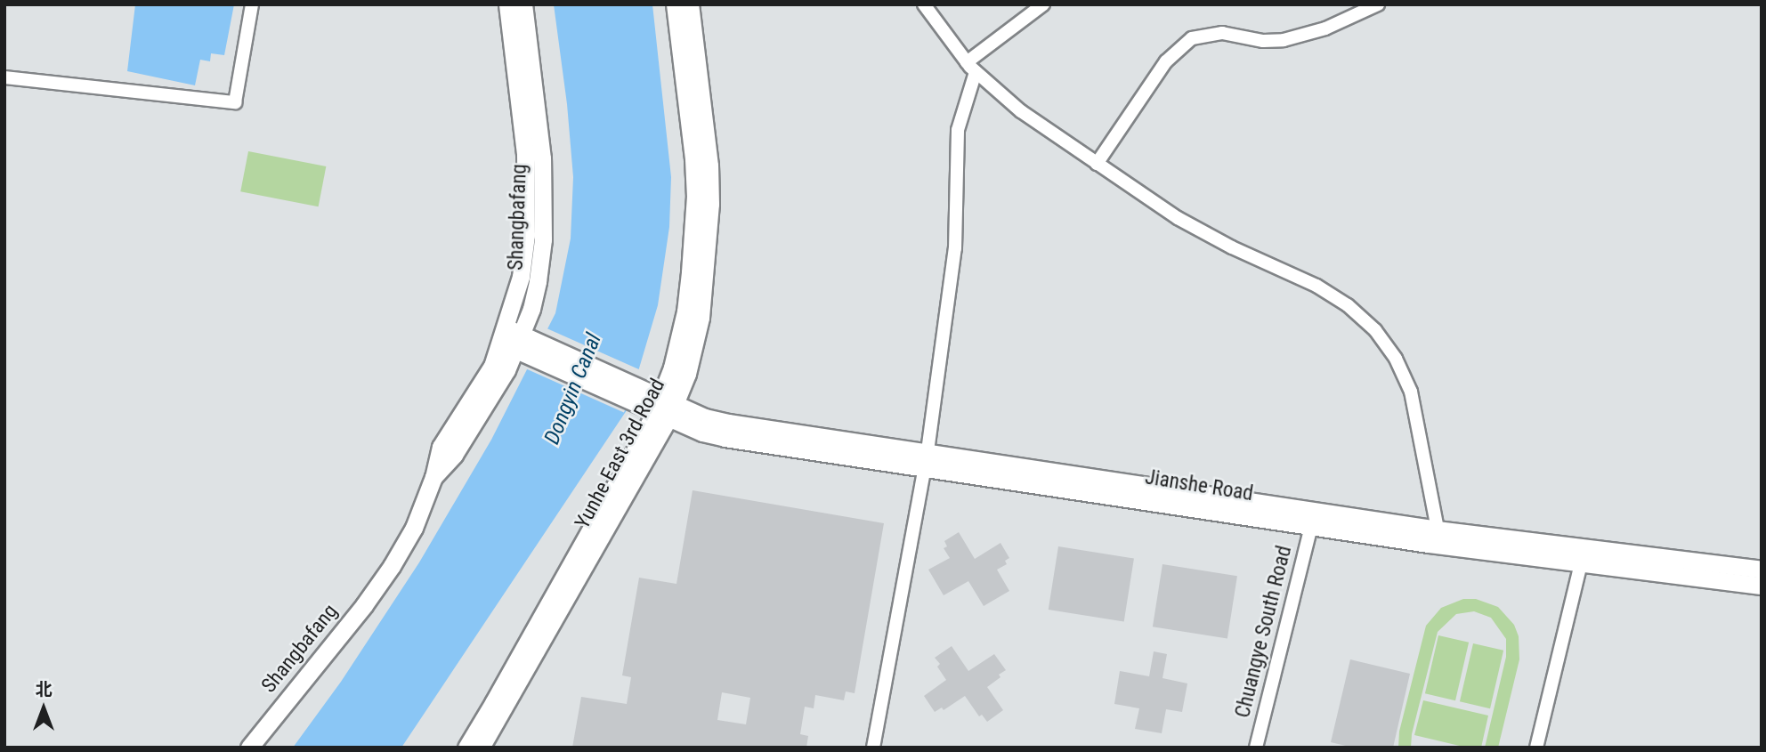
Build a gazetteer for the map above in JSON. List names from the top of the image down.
{
  "streets": {
    "street": [
      "Shangbafang",
      "Yunhe East 3rd Road",
      "Jianshe Road",
      "Chuangye South Road"
    ]
  },
  "crossings": [
    ["Shangbafang", "Jianshe Road"],
    ["Yunhe East 3rd Road", "Jianshe Road"],
    ["Jianshe Road", "Chuangye South Road"]
  ],
  "water": ["Dongyin Canal"],
  "north": "top"
}
